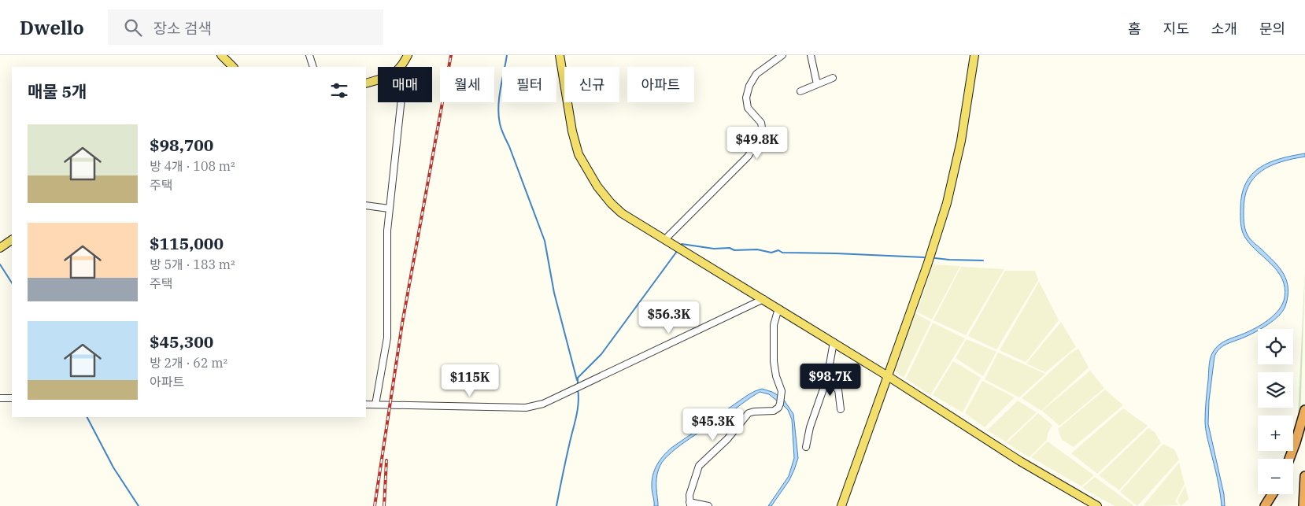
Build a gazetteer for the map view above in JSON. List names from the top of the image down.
{
  "page": {
    "header": "Dwello",
    "search": "장소 검색",
    "nav": [
      "홈",
      "지도",
      "소개",
      "문의"
    ],
    "chip": [
      "매매",
      "월세",
      "필터",
      "신규",
      "아파트"
    ],
    "heading": "매물 5개",
    "list": [
      {
        "name": "$98,700",
        "note": "방 4개 · 108 m² · 주택"
      },
      {
        "name": "$115,000",
        "note": "방 5개 · 183 m² · 주택"
      },
      {
        "name": "$45,300",
        "note": "방 2개 · 62 m² · 아파트"
      }
    ],
    "price": [
      "$49.8K",
      "$56.3K",
      "$98.7K",
      "$115K",
      "$45.3K"
    ],
    "map_buttons": ["+", "−"]
  }
}
